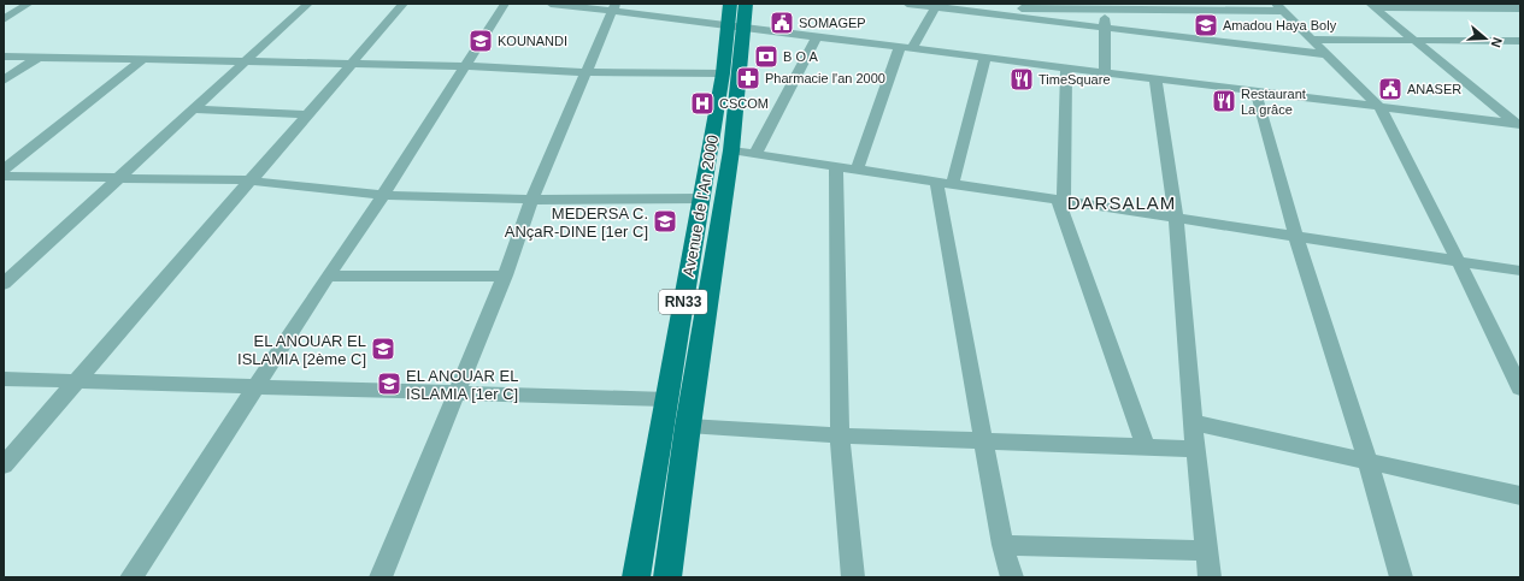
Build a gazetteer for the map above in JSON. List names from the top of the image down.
{
  "streets": {
    "main road": ["Avenue de l'An 2000", "RN33"]
  },
  "districts": ["DARSALAM"],
  "places": {
    "public building": ["SOMAGEP", "ANASER"],
    "school or university": [
      "Amadou Haya Boly",
      "KOUNANDI",
      "MEDERSA C. ANçaR-DINE [1er C]",
      "EL ANOUAR EL ISLAMIA [2ème C]",
      "EL ANOUAR EL ISLAMIA [1er C]"
    ],
    "bank": ["B O A"],
    "pharmacy": ["Pharmacie l'an 2000"],
    "restaurant": ["TimeSquare", "Restaurant La grâce"],
    "hospital": ["CSCOM"]
  },
  "north": "right"
}
